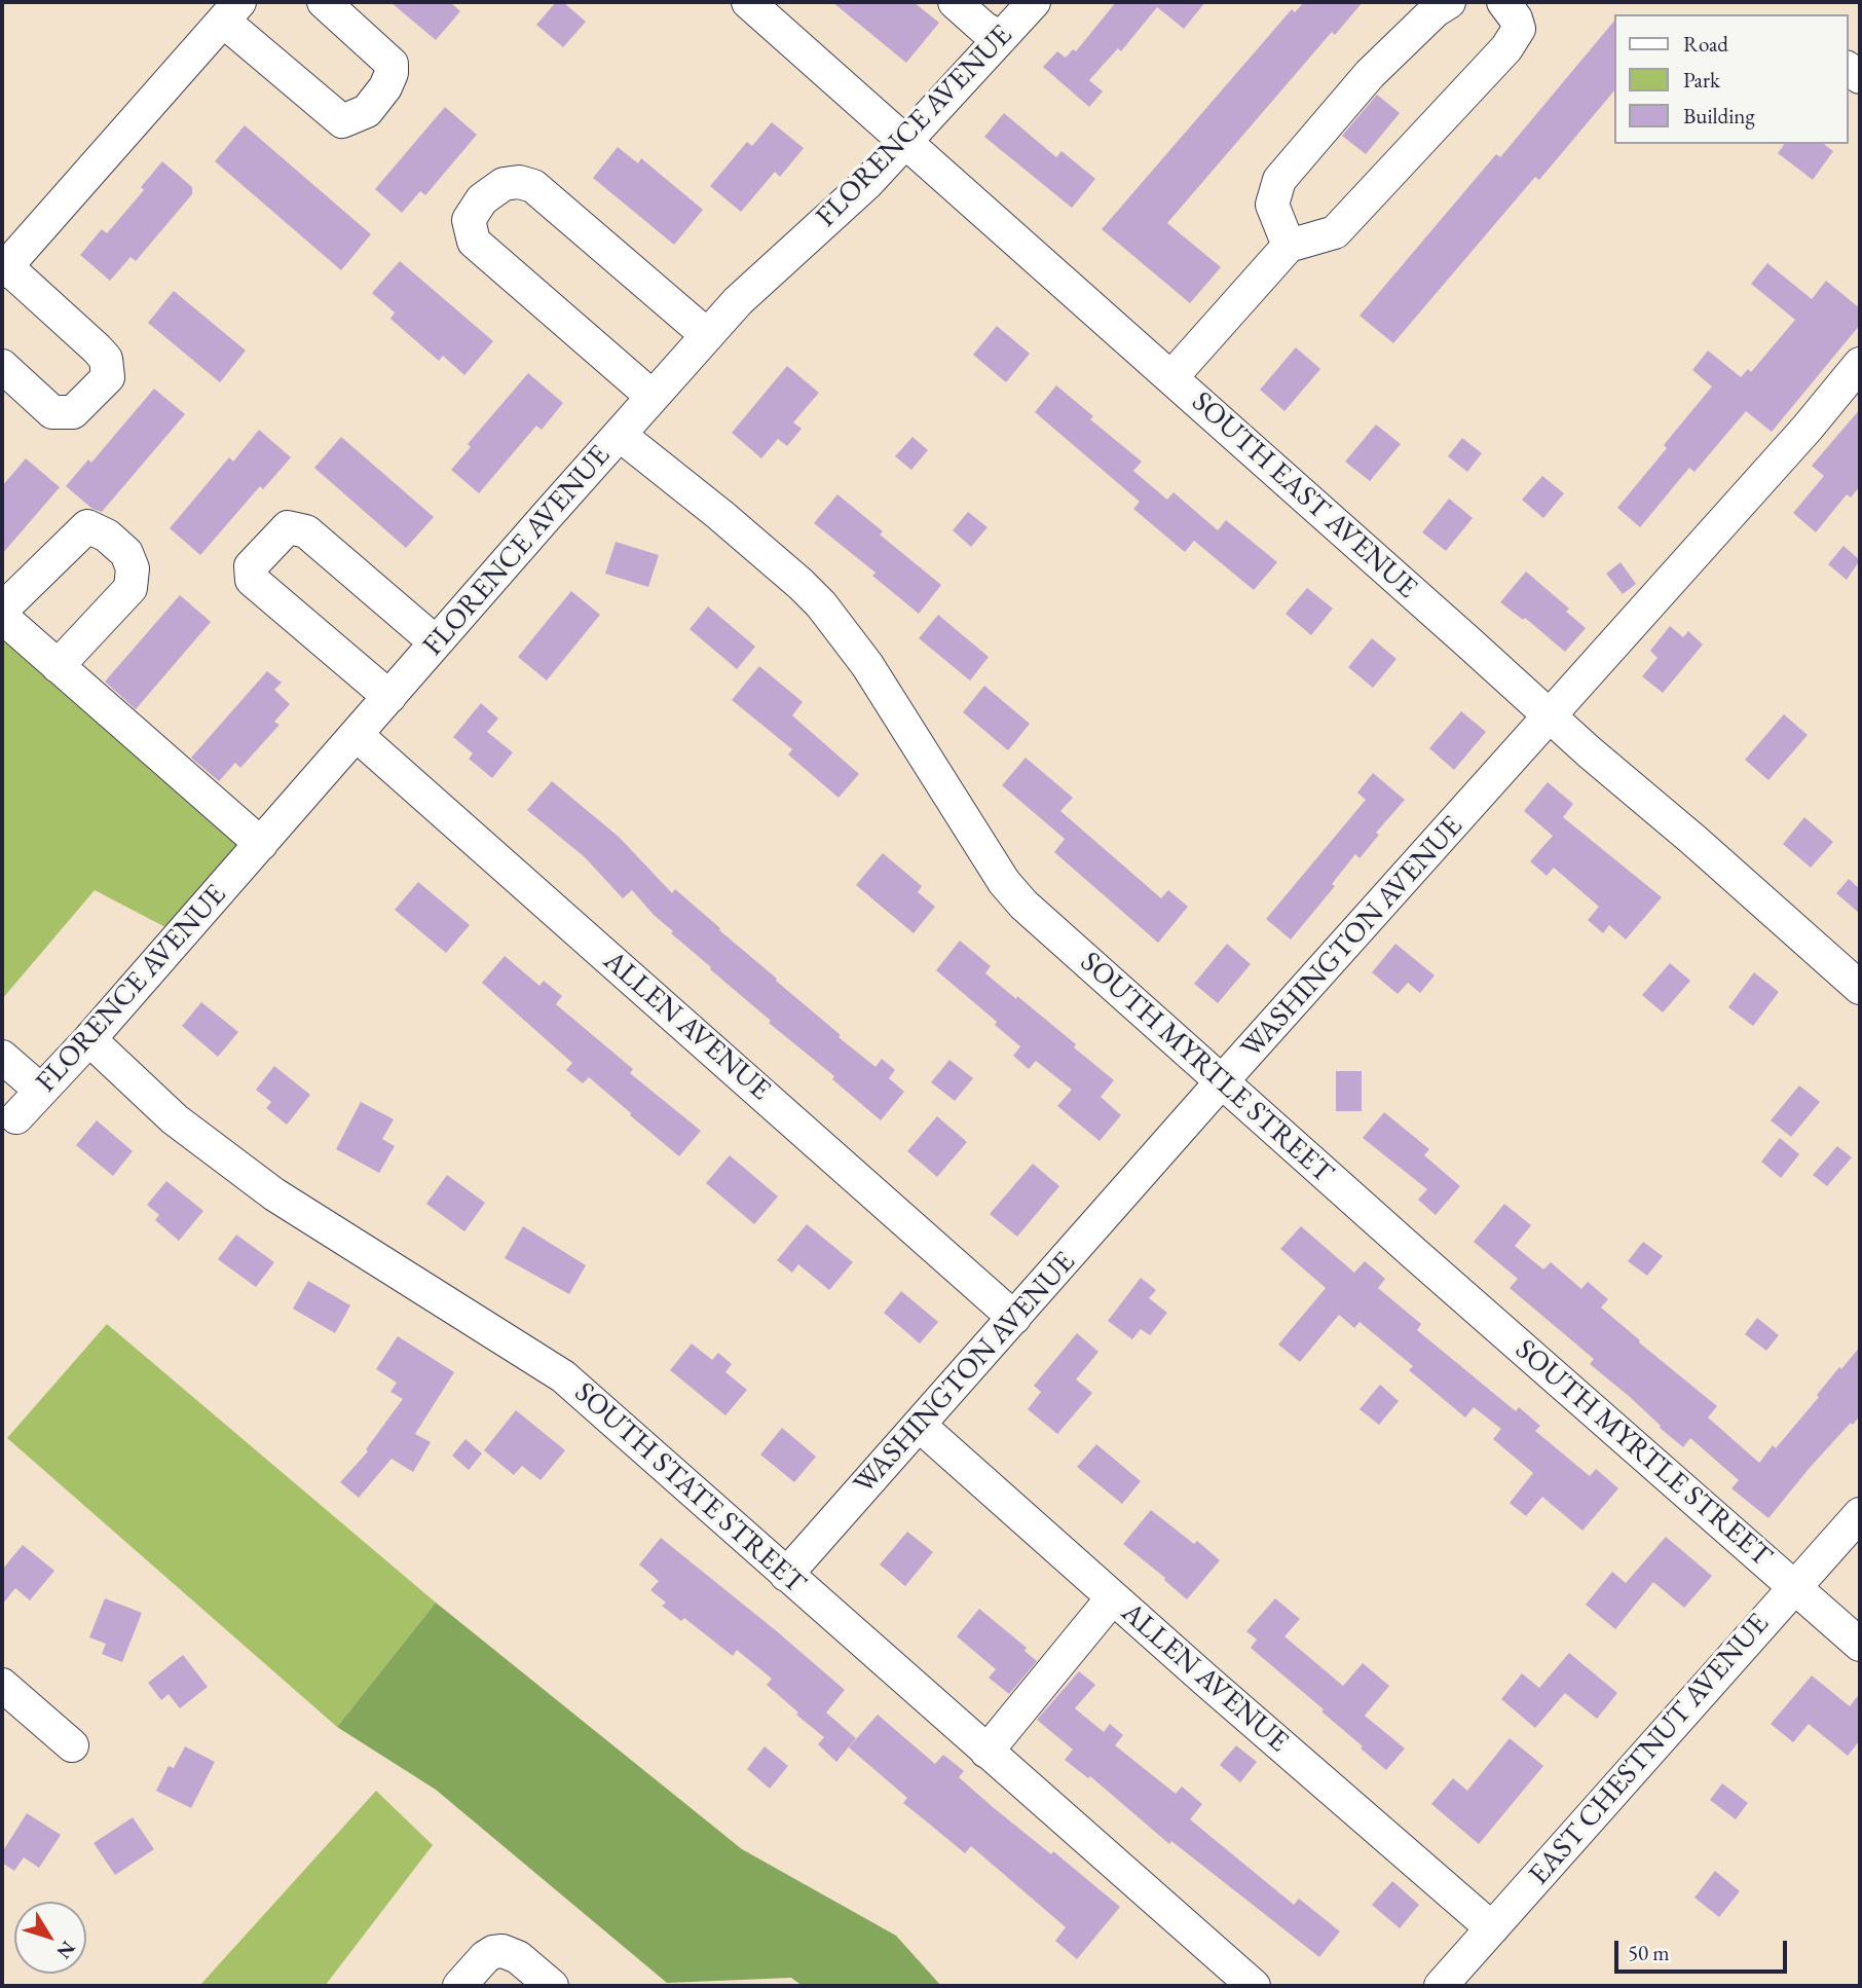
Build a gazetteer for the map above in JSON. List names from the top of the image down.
{
  "streets": {
    "street": [
      "FLORENCE AVENUE",
      "SOUTH EAST AVENUE",
      "WASHINGTON AVENUE",
      "ALLEN AVENUE",
      "SOUTH MYRTLE STREET",
      "SOUTH STATE STREET",
      "EAST CHESTNUT AVENUE"
    ]
  },
  "crossings": [
    ["FLORENCE AVENUE", "SOUTH EAST AVENUE"],
    ["FLORENCE AVENUE", "ALLEN AVENUE"],
    ["FLORENCE AVENUE", "SOUTH MYRTLE STREET"],
    ["FLORENCE AVENUE", "SOUTH STATE STREET"],
    ["SOUTH EAST AVENUE", "WASHINGTON AVENUE"],
    ["WASHINGTON AVENUE", "ALLEN AVENUE"],
    ["WASHINGTON AVENUE", "SOUTH MYRTLE STREET"],
    ["WASHINGTON AVENUE", "SOUTH STATE STREET"],
    ["ALLEN AVENUE", "EAST CHESTNUT AVENUE"],
    ["SOUTH MYRTLE STREET", "EAST CHESTNUT AVENUE"]
  ],
  "legend": ["Road", "Park", "Building"],
  "scale_bar": "50 m",
  "north": "bottom right"
}
